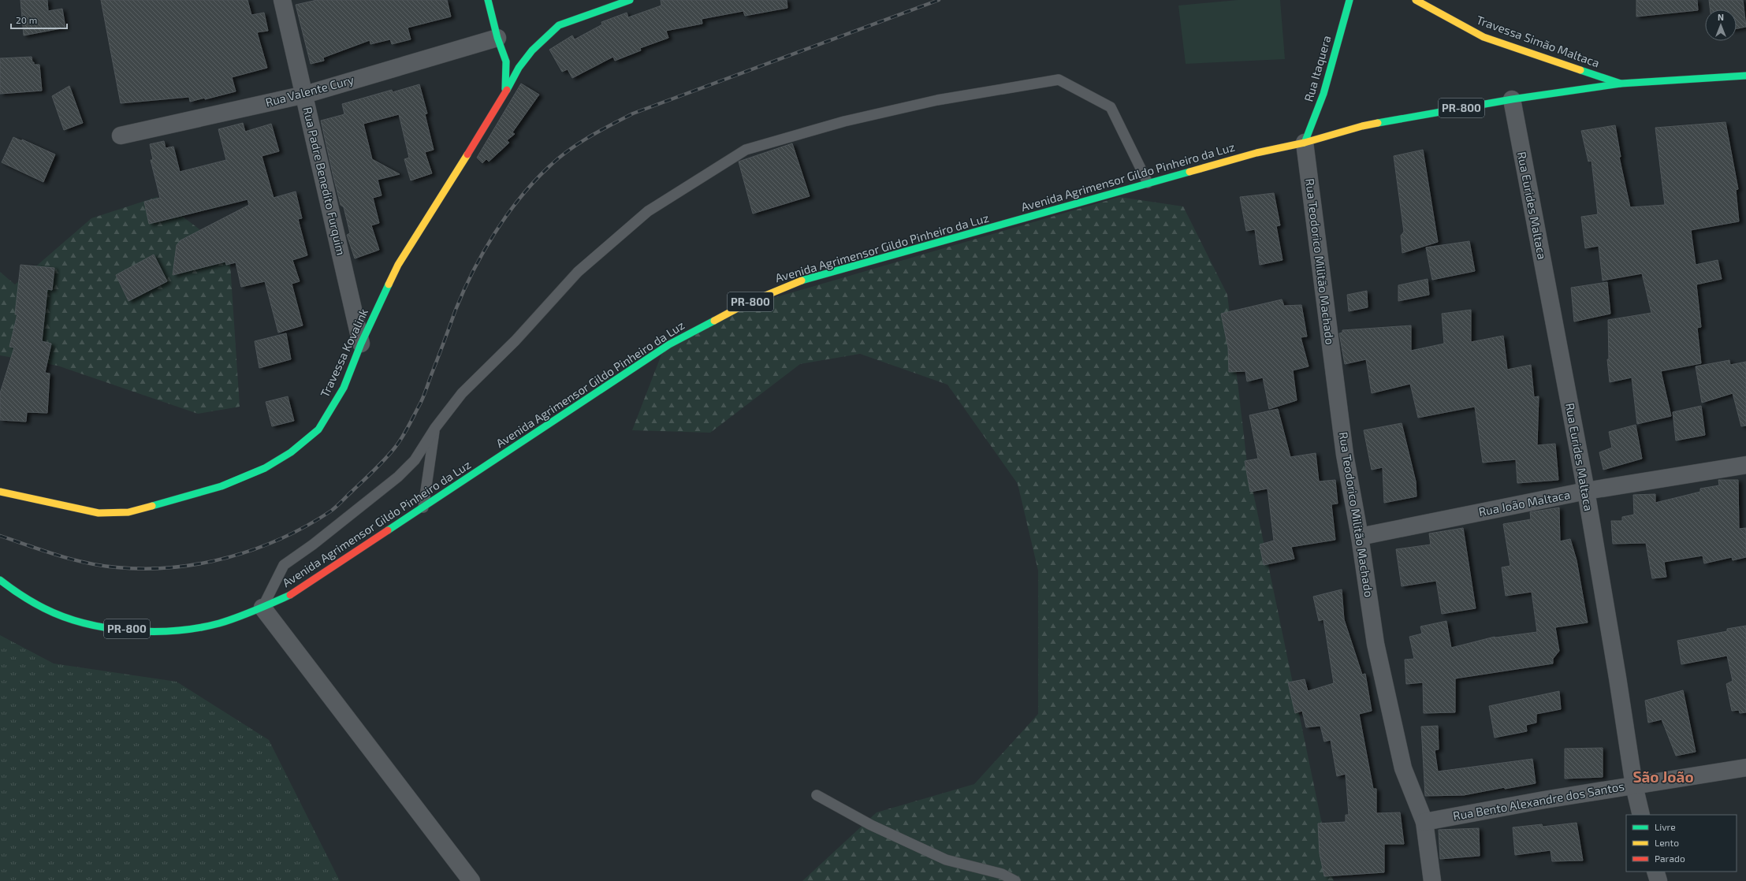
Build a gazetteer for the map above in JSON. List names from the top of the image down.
{
  "streets": {
    "main road": [
      "Travessa Simão Maltaca",
      "Rua Itaquera",
      "PR-800",
      "Avenida Agrimensor Gildo Pinheiro da Luz",
      "Travessa Kovalink"
    ],
    "street": [
      "Rua Valente Cury",
      "Rua Padre Benedito Furquim",
      "Rua Eurides Maltaca",
      "Rua Teodorico Militão Machado",
      "Rua João Maltaca",
      "Rua Bento Alexandre dos Santos"
    ]
  },
  "crossings": [
    ["Travessa Simão Maltaca", "Avenida Agrimensor Gildo Pinheiro da Luz"],
    ["Rua Itaquera", "Avenida Agrimensor Gildo Pinheiro da Luz"],
    ["Rua Itaquera", "Rua Teodorico Militão Machado"],
    ["Rua Valente Cury", "Rua Padre Benedito Furquim"],
    ["Avenida Agrimensor Gildo Pinheiro da Luz", "Rua Eurides Maltaca"],
    ["Avenida Agrimensor Gildo Pinheiro da Luz", "Rua Teodorico Militão Machado"],
    ["Rua Padre Benedito Furquim", "Travessa Kovalink"],
    ["Rua Eurides Maltaca", "Rua João Maltaca"],
    ["Rua Eurides Maltaca", "Rua Bento Alexandre dos Santos"],
    ["Rua Teodorico Militão Machado", "Rua João Maltaca"],
    ["Rua Teodorico Militão Machado", "Rua Bento Alexandre dos Santos"]
  ],
  "districts": ["São João"],
  "legend": ["Livre", "Lento", "Parado"],
  "scale_bar": "20 m",
  "north": "top"
}
